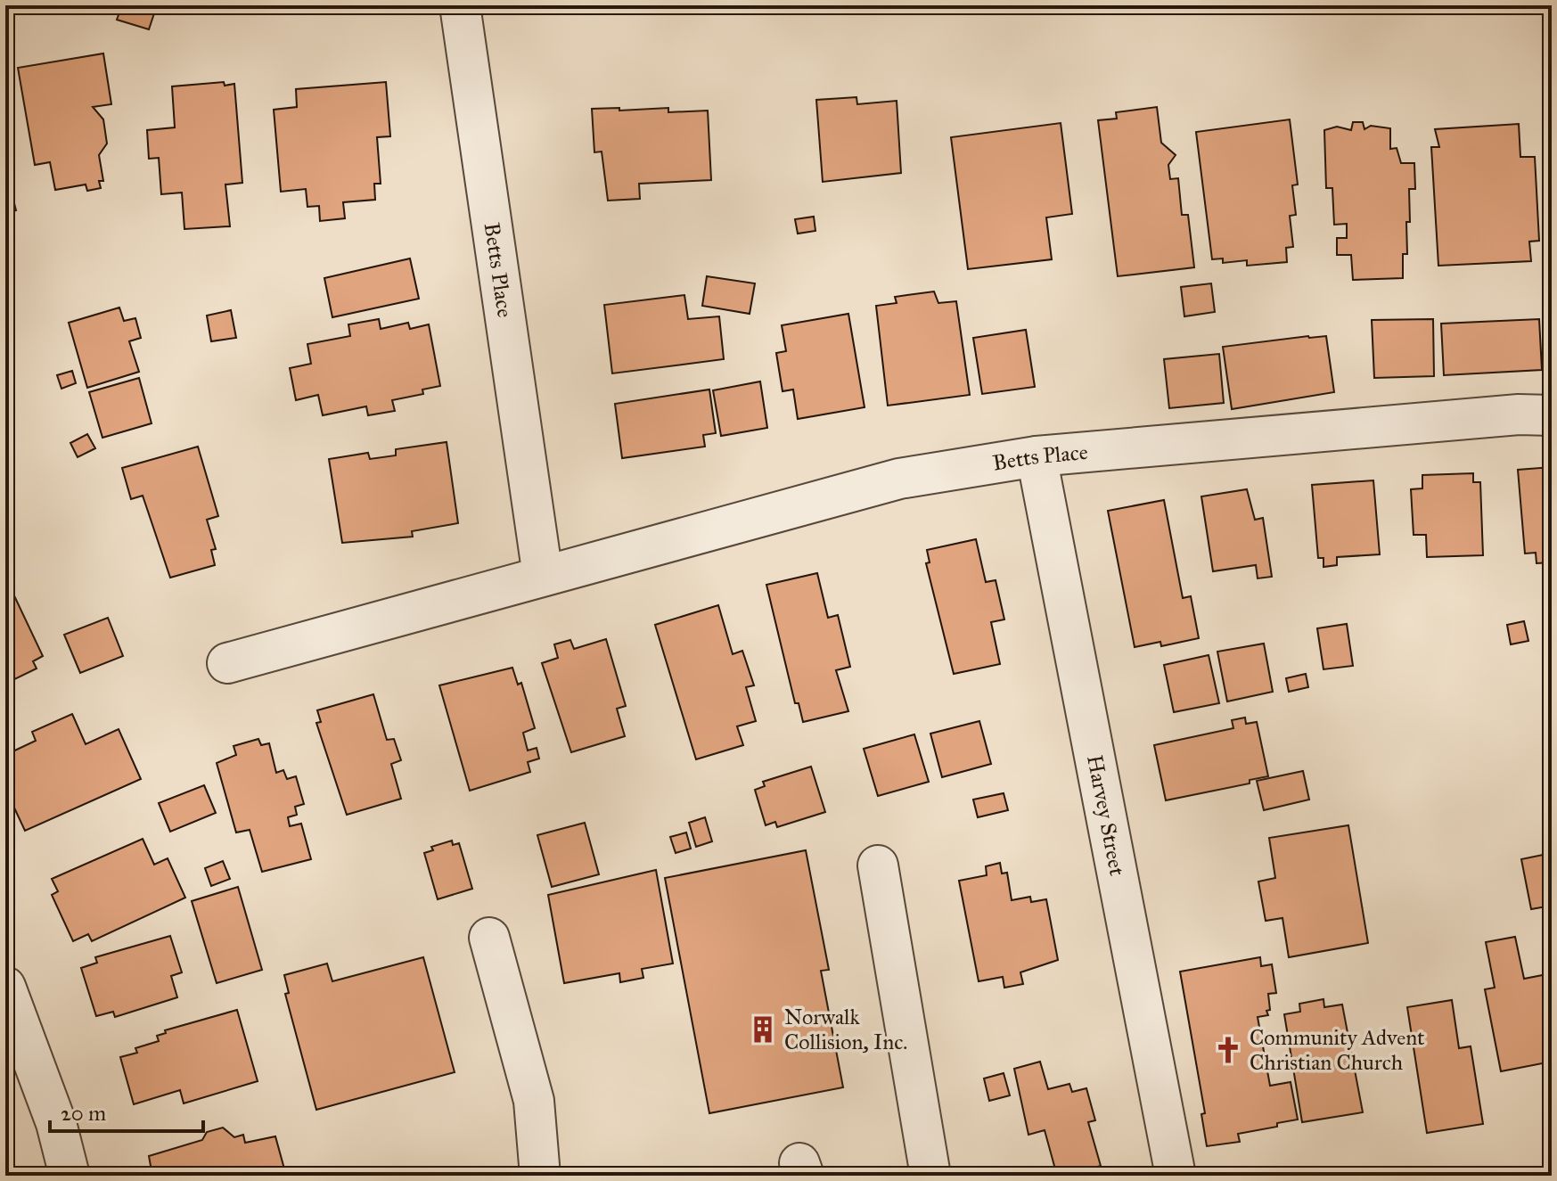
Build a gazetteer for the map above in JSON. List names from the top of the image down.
{
  "streets": {
    "street": ["Betts Place", "Harvey Street"]
  },
  "crossings": [
    ["Betts Place", "Harvey Street"]
  ],
  "places": {
    "building": ["Norwalk Collision, Inc."],
    "church": ["Community Advent Christian Church"]
  },
  "scale_bar": "20 m"
}
